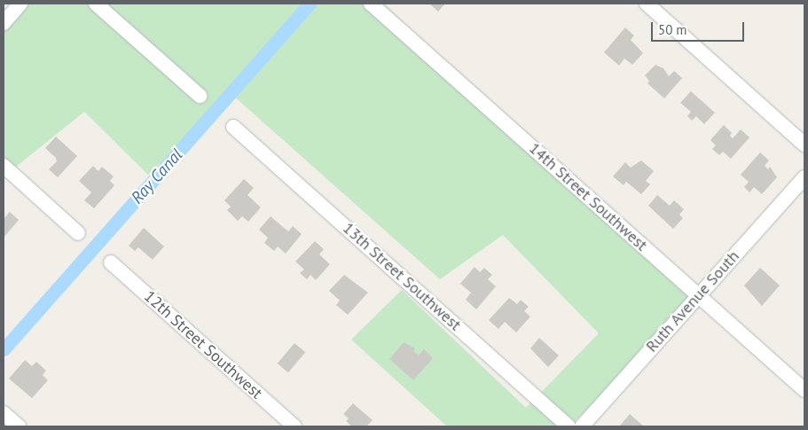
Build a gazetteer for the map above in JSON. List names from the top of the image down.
{
  "streets": {
    "street": [
      "14th Street Southwest",
      "13th Street Southwest",
      "Ruth Avenue South",
      "12th Street Southwest"
    ]
  },
  "crossings": [
    ["14th Street Southwest", "Ruth Avenue South"]
  ],
  "water": ["Ray Canal"],
  "scale_bar": "50 m"
}
